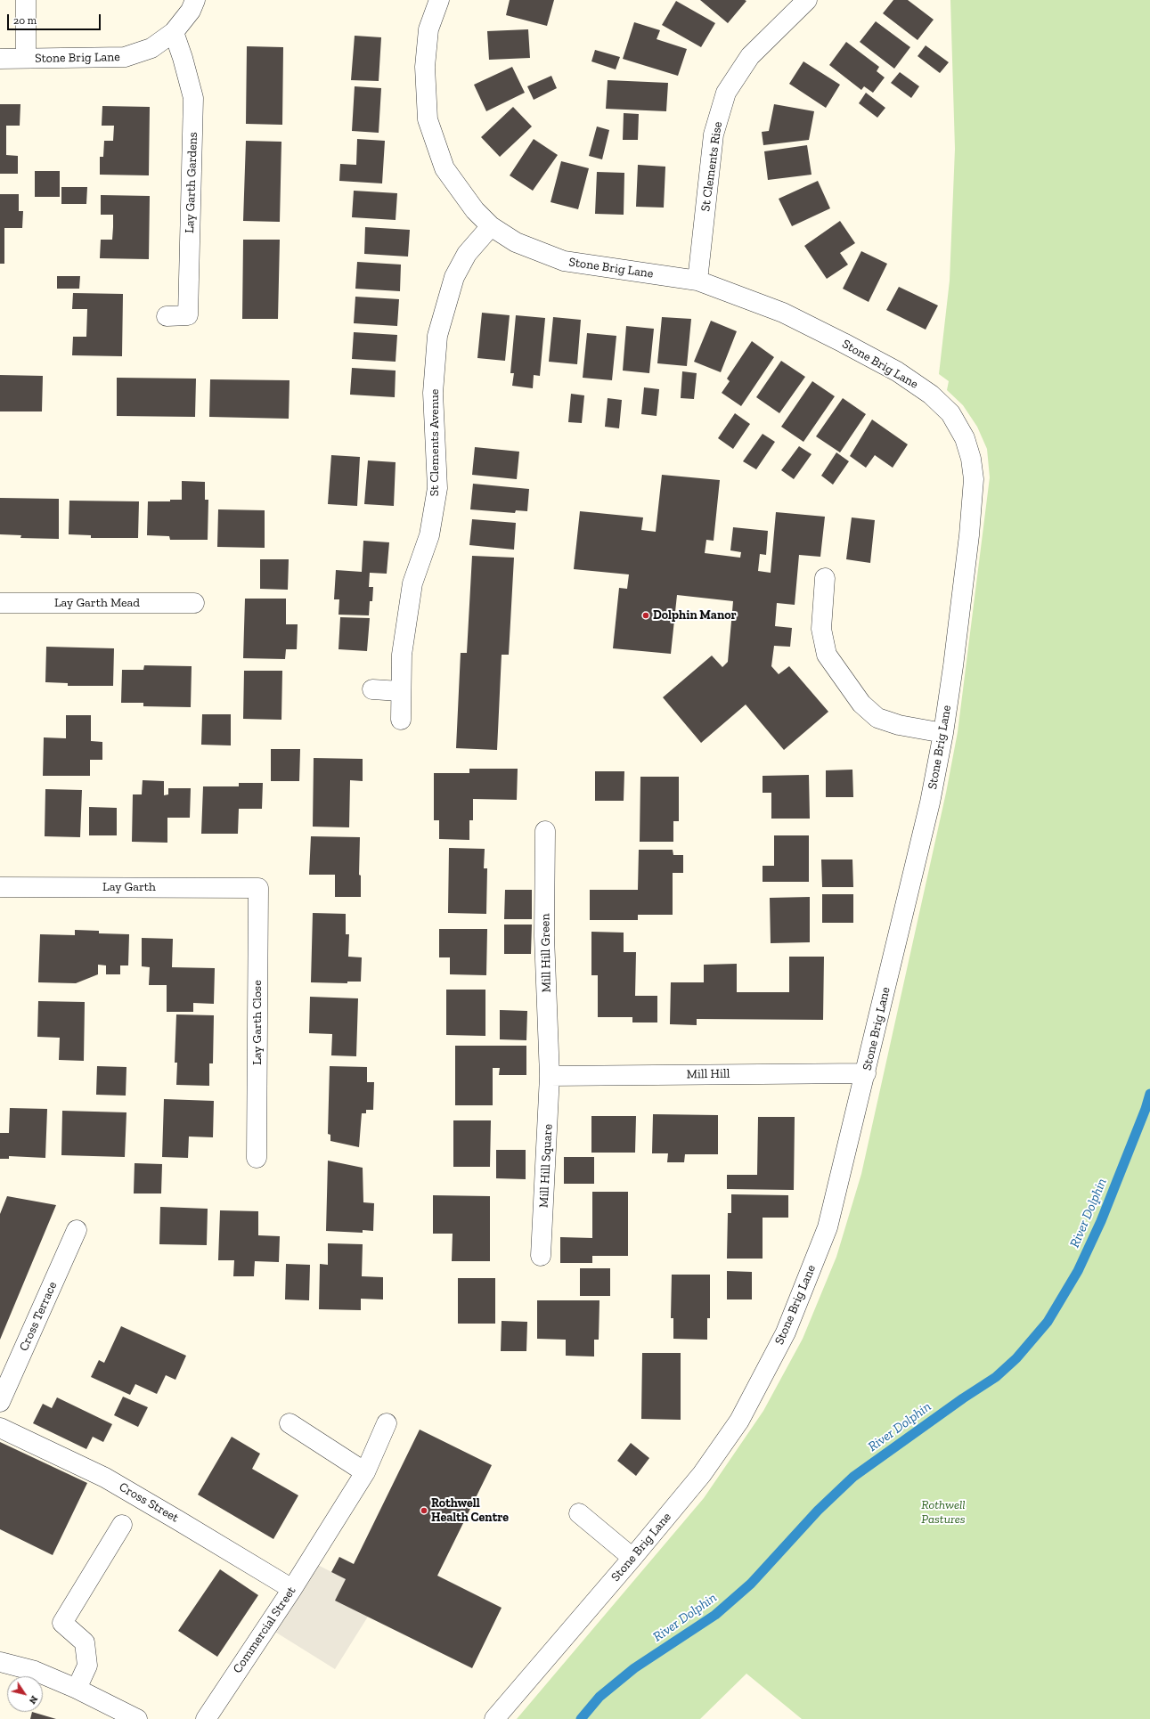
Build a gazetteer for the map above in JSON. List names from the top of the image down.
{
  "streets": {
    "street": [
      "Stone Brig Lane",
      "St Clements Rise",
      "Lay Garth Gardens",
      "St Clements Avenue",
      "Lay Garth Mead",
      "Lay Garth",
      "Mill Hill Green",
      "Lay Garth Close",
      "Mill Hill",
      "Mill Hill Square",
      "Cross Terrace",
      "Cross Street",
      "Commercial Street"
    ]
  },
  "crossings": [
    ["Stone Brig Lane", "St Clements Rise"],
    ["Stone Brig Lane", "Lay Garth Gardens"],
    ["Stone Brig Lane", "St Clements Avenue"],
    ["Stone Brig Lane", "Mill Hill"],
    ["Lay Garth", "Lay Garth Close"],
    ["Mill Hill Green", "Mill Hill"],
    ["Mill Hill Green", "Mill Hill Square"],
    ["Mill Hill", "Mill Hill Square"],
    ["Cross Street", "Commercial Street"]
  ],
  "water": ["River Dolphin"],
  "parks": ["Rothwell Pastures"],
  "places": ["Dolphin Manor", "Rothwell Health Centre"],
  "scale_bar": "20 m",
  "north": "bottom right"
}
